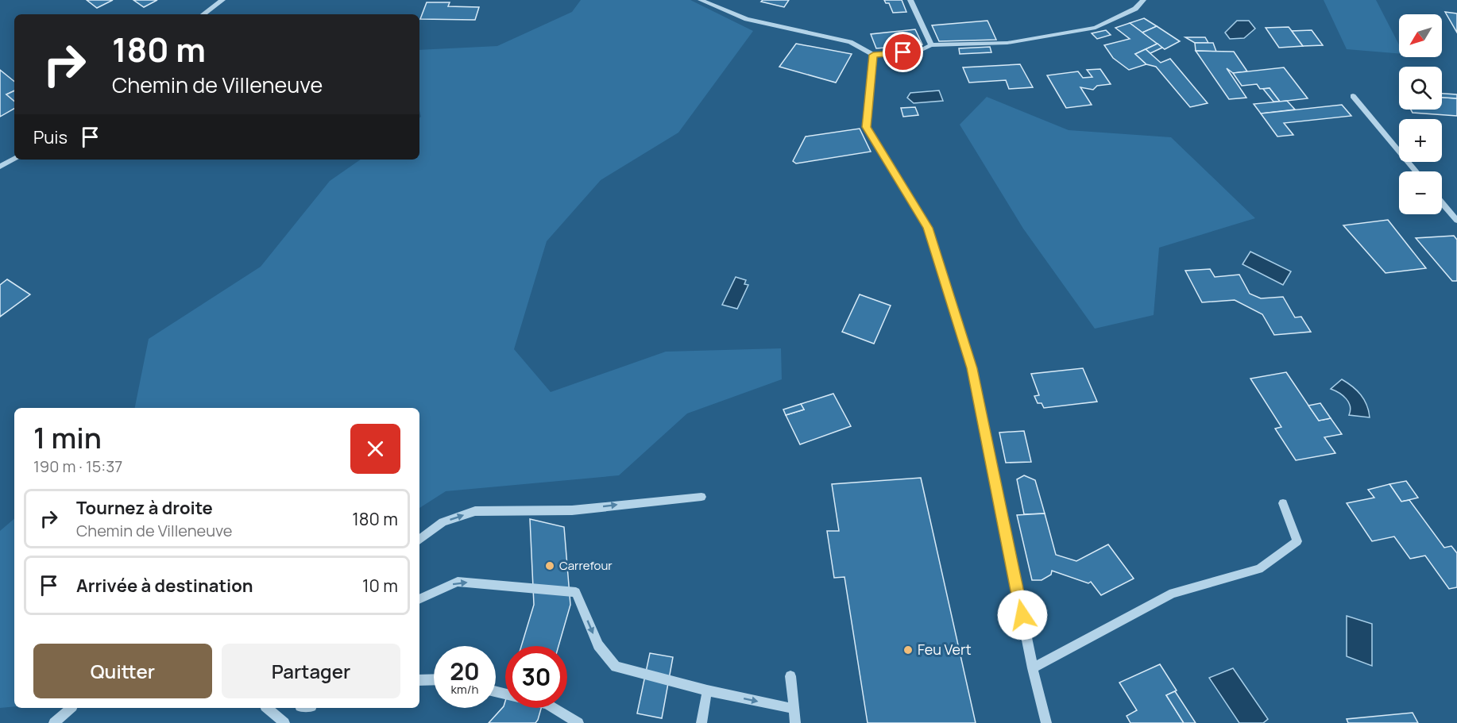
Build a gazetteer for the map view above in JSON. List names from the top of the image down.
{
  "places": ["Carrefour", "Feu Vert"],
  "north": "bottom left",
  "page": {
    "map_buttons": ["+", "−"],
    "turn": ["180 m", "Chemin de Villeneuve"],
    "then": "Puis",
    "heading": ["1 min", "190 m · 15:37"],
    "list": [
      {
        "name": "Tournez à droite",
        "note": "Chemin de Villeneuve",
        "value": "180 m"
      },
      {
        "name": "Arrivée à destination",
        "value": "10 m"
      }
    ],
    "buttons": ["Quitter", "Partager"],
    "speed": "20 km/h",
    "limit": "30"
  }
}
